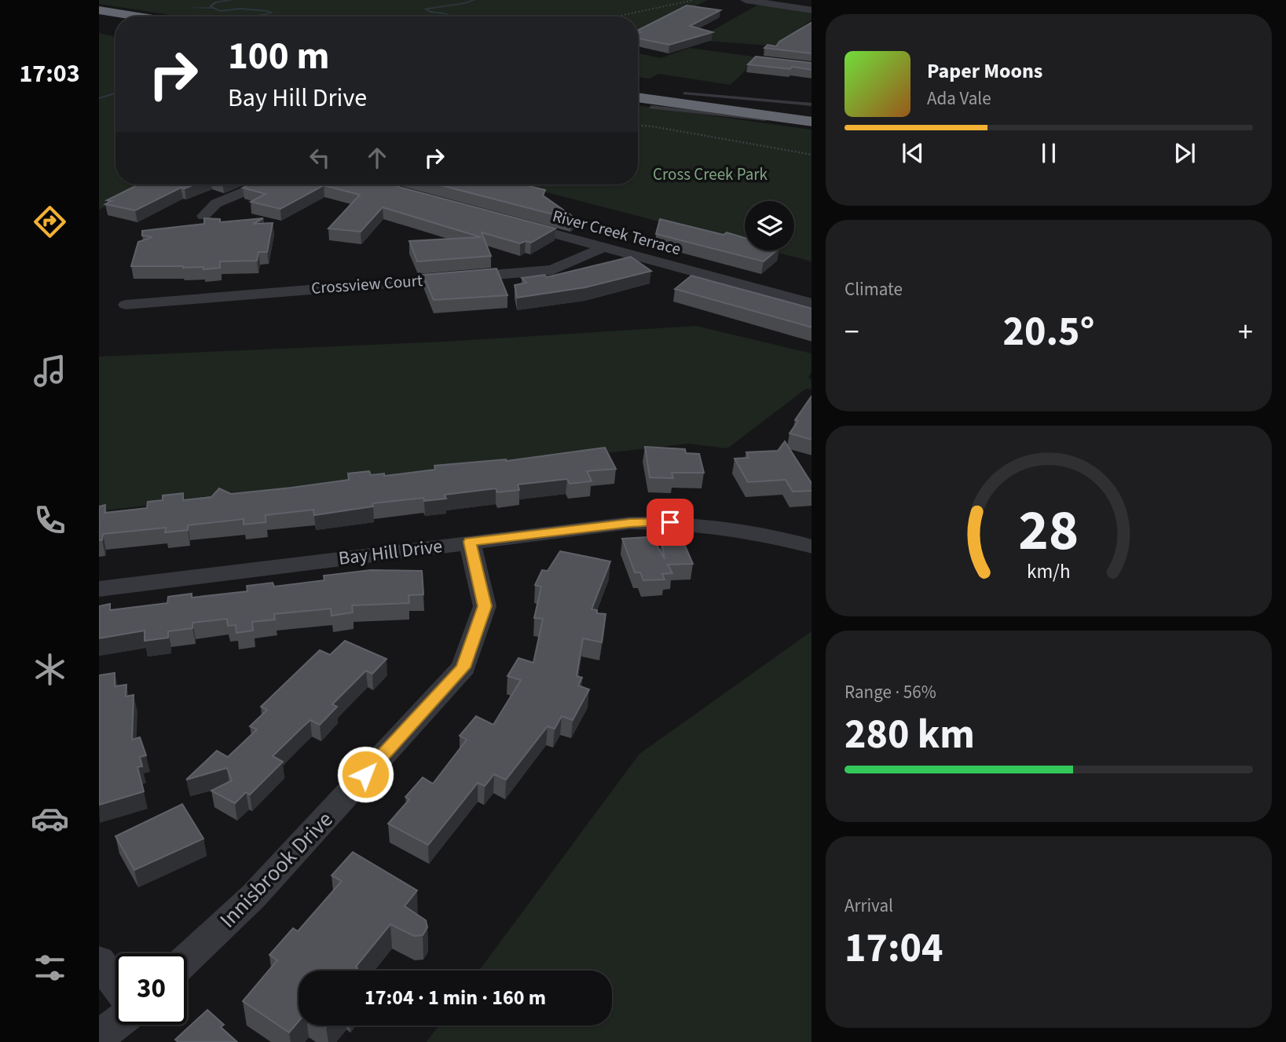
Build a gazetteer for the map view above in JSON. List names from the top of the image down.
{
  "streets": {
    "street": [
      "River Creek Terrace",
      "Crossview Court",
      "Bay Hill Drive",
      "Innisbrook Drive"
    ]
  },
  "crossings": [
    ["River Creek Terrace", "Crossview Court"],
    ["Bay Hill Drive", "Innisbrook Drive"]
  ],
  "parks": ["Cross Creek Park"],
  "page": {
    "tabs": "17:03",
    "turn": ["100 m", "Bay Hill Drive"],
    "song": ["Paper Moons", "Ada Vale"],
    "tile": [
      "Climate",
      ["Range · 56%", "280 km"],
      ["Arrival", "17:04"]
    ],
    "heat": ["−", "20.5°", "+"],
    "limit": "30",
    "trip": "17:04 · 1 min · 160 m",
    "gauge": ["28", "km/h"]
  }
}
